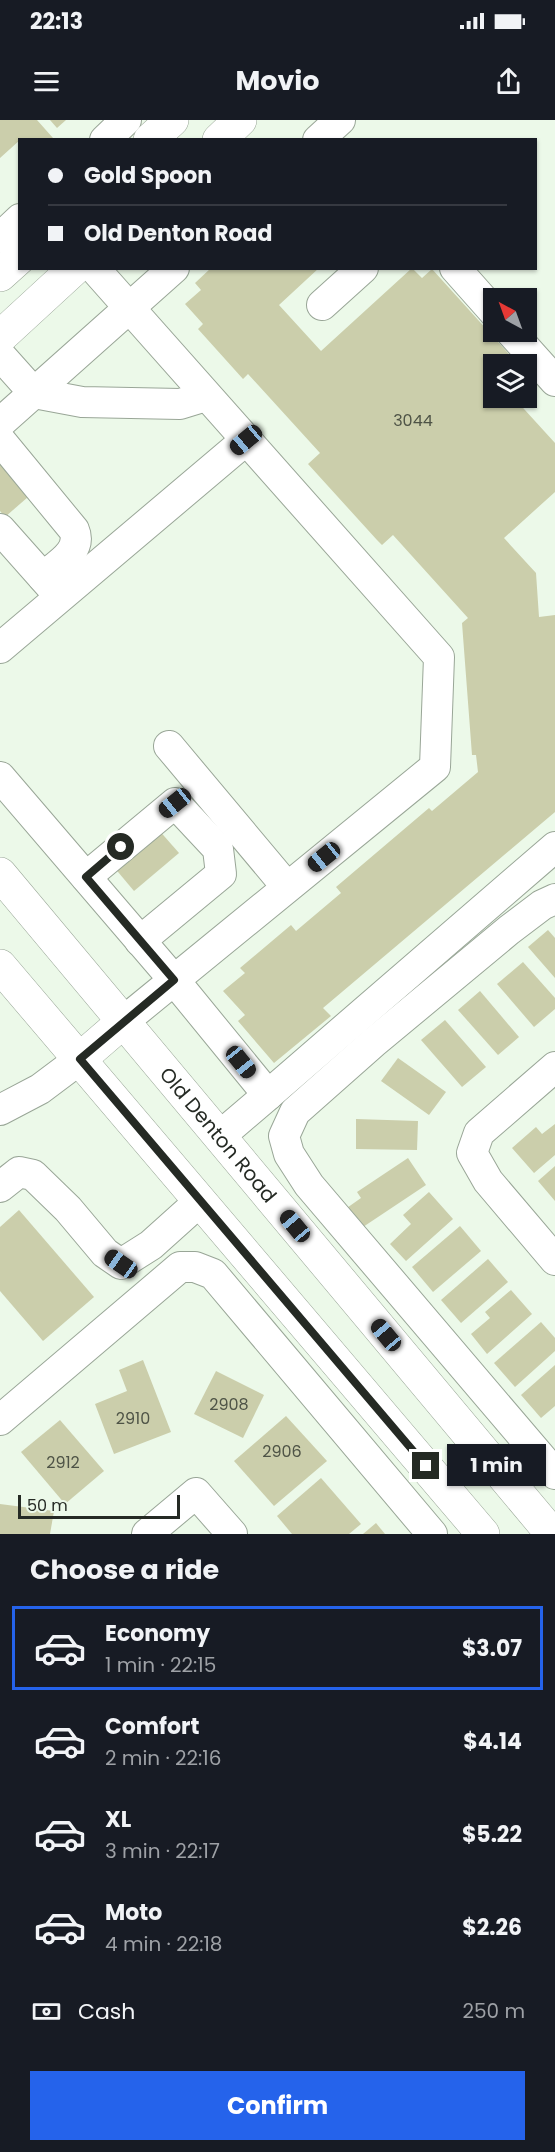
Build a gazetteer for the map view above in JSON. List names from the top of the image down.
{
  "streets": {
    "main road": ["Old Denton Road"]
  },
  "house_numbers": [
    "3044",
    "2908",
    "2910",
    "2906",
    "2912"
  ],
  "scale_bar": "50 m",
  "north": "top left",
  "page": {
    "status": "22:13",
    "header": "Movio",
    "banner": ["Gold Spoon", "Old Denton Road"],
    "bubble": "1 min",
    "scale": "50 m",
    "heading": "Choose a ride",
    "list": [
      {
        "name": "Economy",
        "note": "1 min · 22:15",
        "value": "$3.07"
      },
      {
        "name": "Comfort",
        "note": "2 min · 22:16",
        "value": "$4.14"
      },
      {
        "name": "XL",
        "note": "3 min · 22:17",
        "value": "$5.22"
      },
      {
        "name": "Moto",
        "note": "4 min · 22:18",
        "value": "$2.26"
      }
    ],
    "pay": ["Cash", "250 m"],
    "buttons": "Confirm"
  }
}
